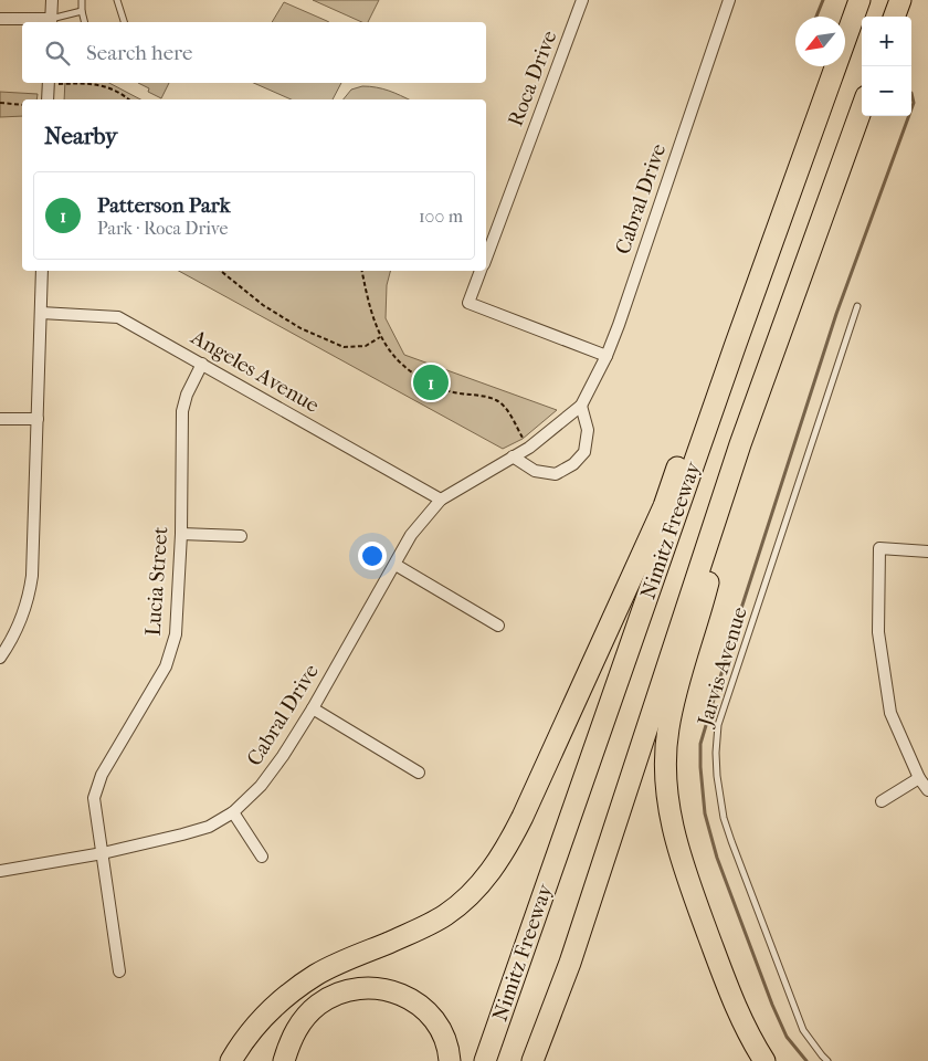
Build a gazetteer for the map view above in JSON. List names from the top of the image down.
{
  "streets": {
    "highway": ["Nimitz Freeway"],
    "street": [
      "Roca Drive",
      "Cabral Drive",
      "Angeles Avenue",
      "Lucia Street"
    ],
    "lane": ["Jarvis Avenue"]
  },
  "crossings": [
    ["Cabral Drive", "Angeles Avenue"],
    ["Cabral Drive", "Lucia Street"],
    ["Angeles Avenue", "Lucia Street"]
  ],
  "north": "bottom left",
  "page": {
    "map_buttons": ["+", "−"],
    "search": "Search here",
    "heading": "Nearby",
    "list": [
      {
        "mark": "1",
        "name": "Patterson Park",
        "note": "Park · Roca Drive",
        "value": "100 m"
      }
    ],
    "pins": "1"
  }
}
